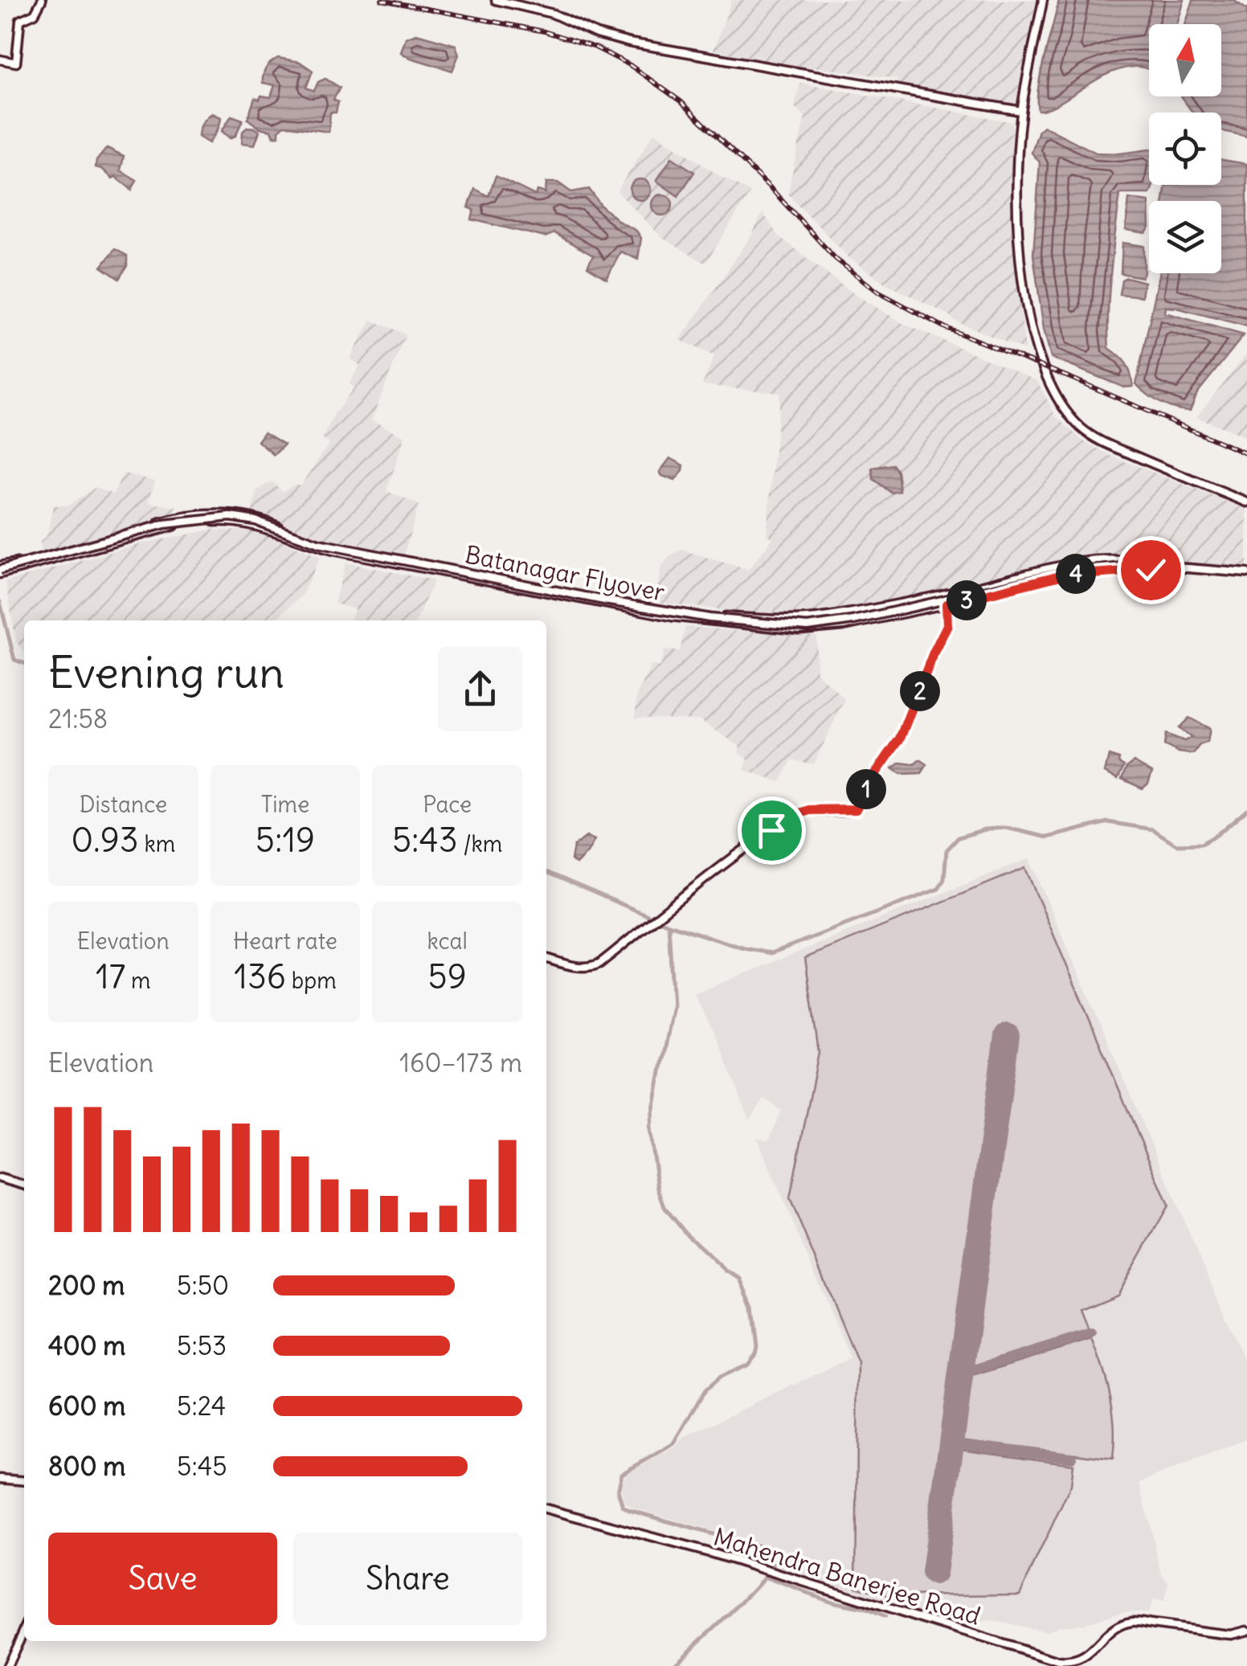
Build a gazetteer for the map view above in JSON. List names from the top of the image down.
{
  "streets": {
    "street": ["Batanagar Flyover", "Mahendra Banerjee Road"]
  },
  "north": "top",
  "page": {
    "pins": [
      "4",
      "3",
      "2",
      "1"
    ],
    "heading": ["Evening run", "21:58"],
    "stats": [
      ["Distance", "0.93 km"],
      ["Time", "5:19"],
      ["Pace", "5:43 /km"],
      ["Elevation", "17 m"],
      ["Heart rate", "136 bpm"],
      ["kcal", "59"]
    ],
    "chart": ["Elevation", "160–173 m"],
    "list": [
      {
        "name": "200 m",
        "note": "5:50"
      },
      {
        "name": "400 m",
        "note": "5:53"
      },
      {
        "name": "600 m",
        "note": "5:24"
      },
      {
        "name": "800 m",
        "note": "5:45"
      }
    ],
    "buttons": ["Save", "Share"]
  }
}
